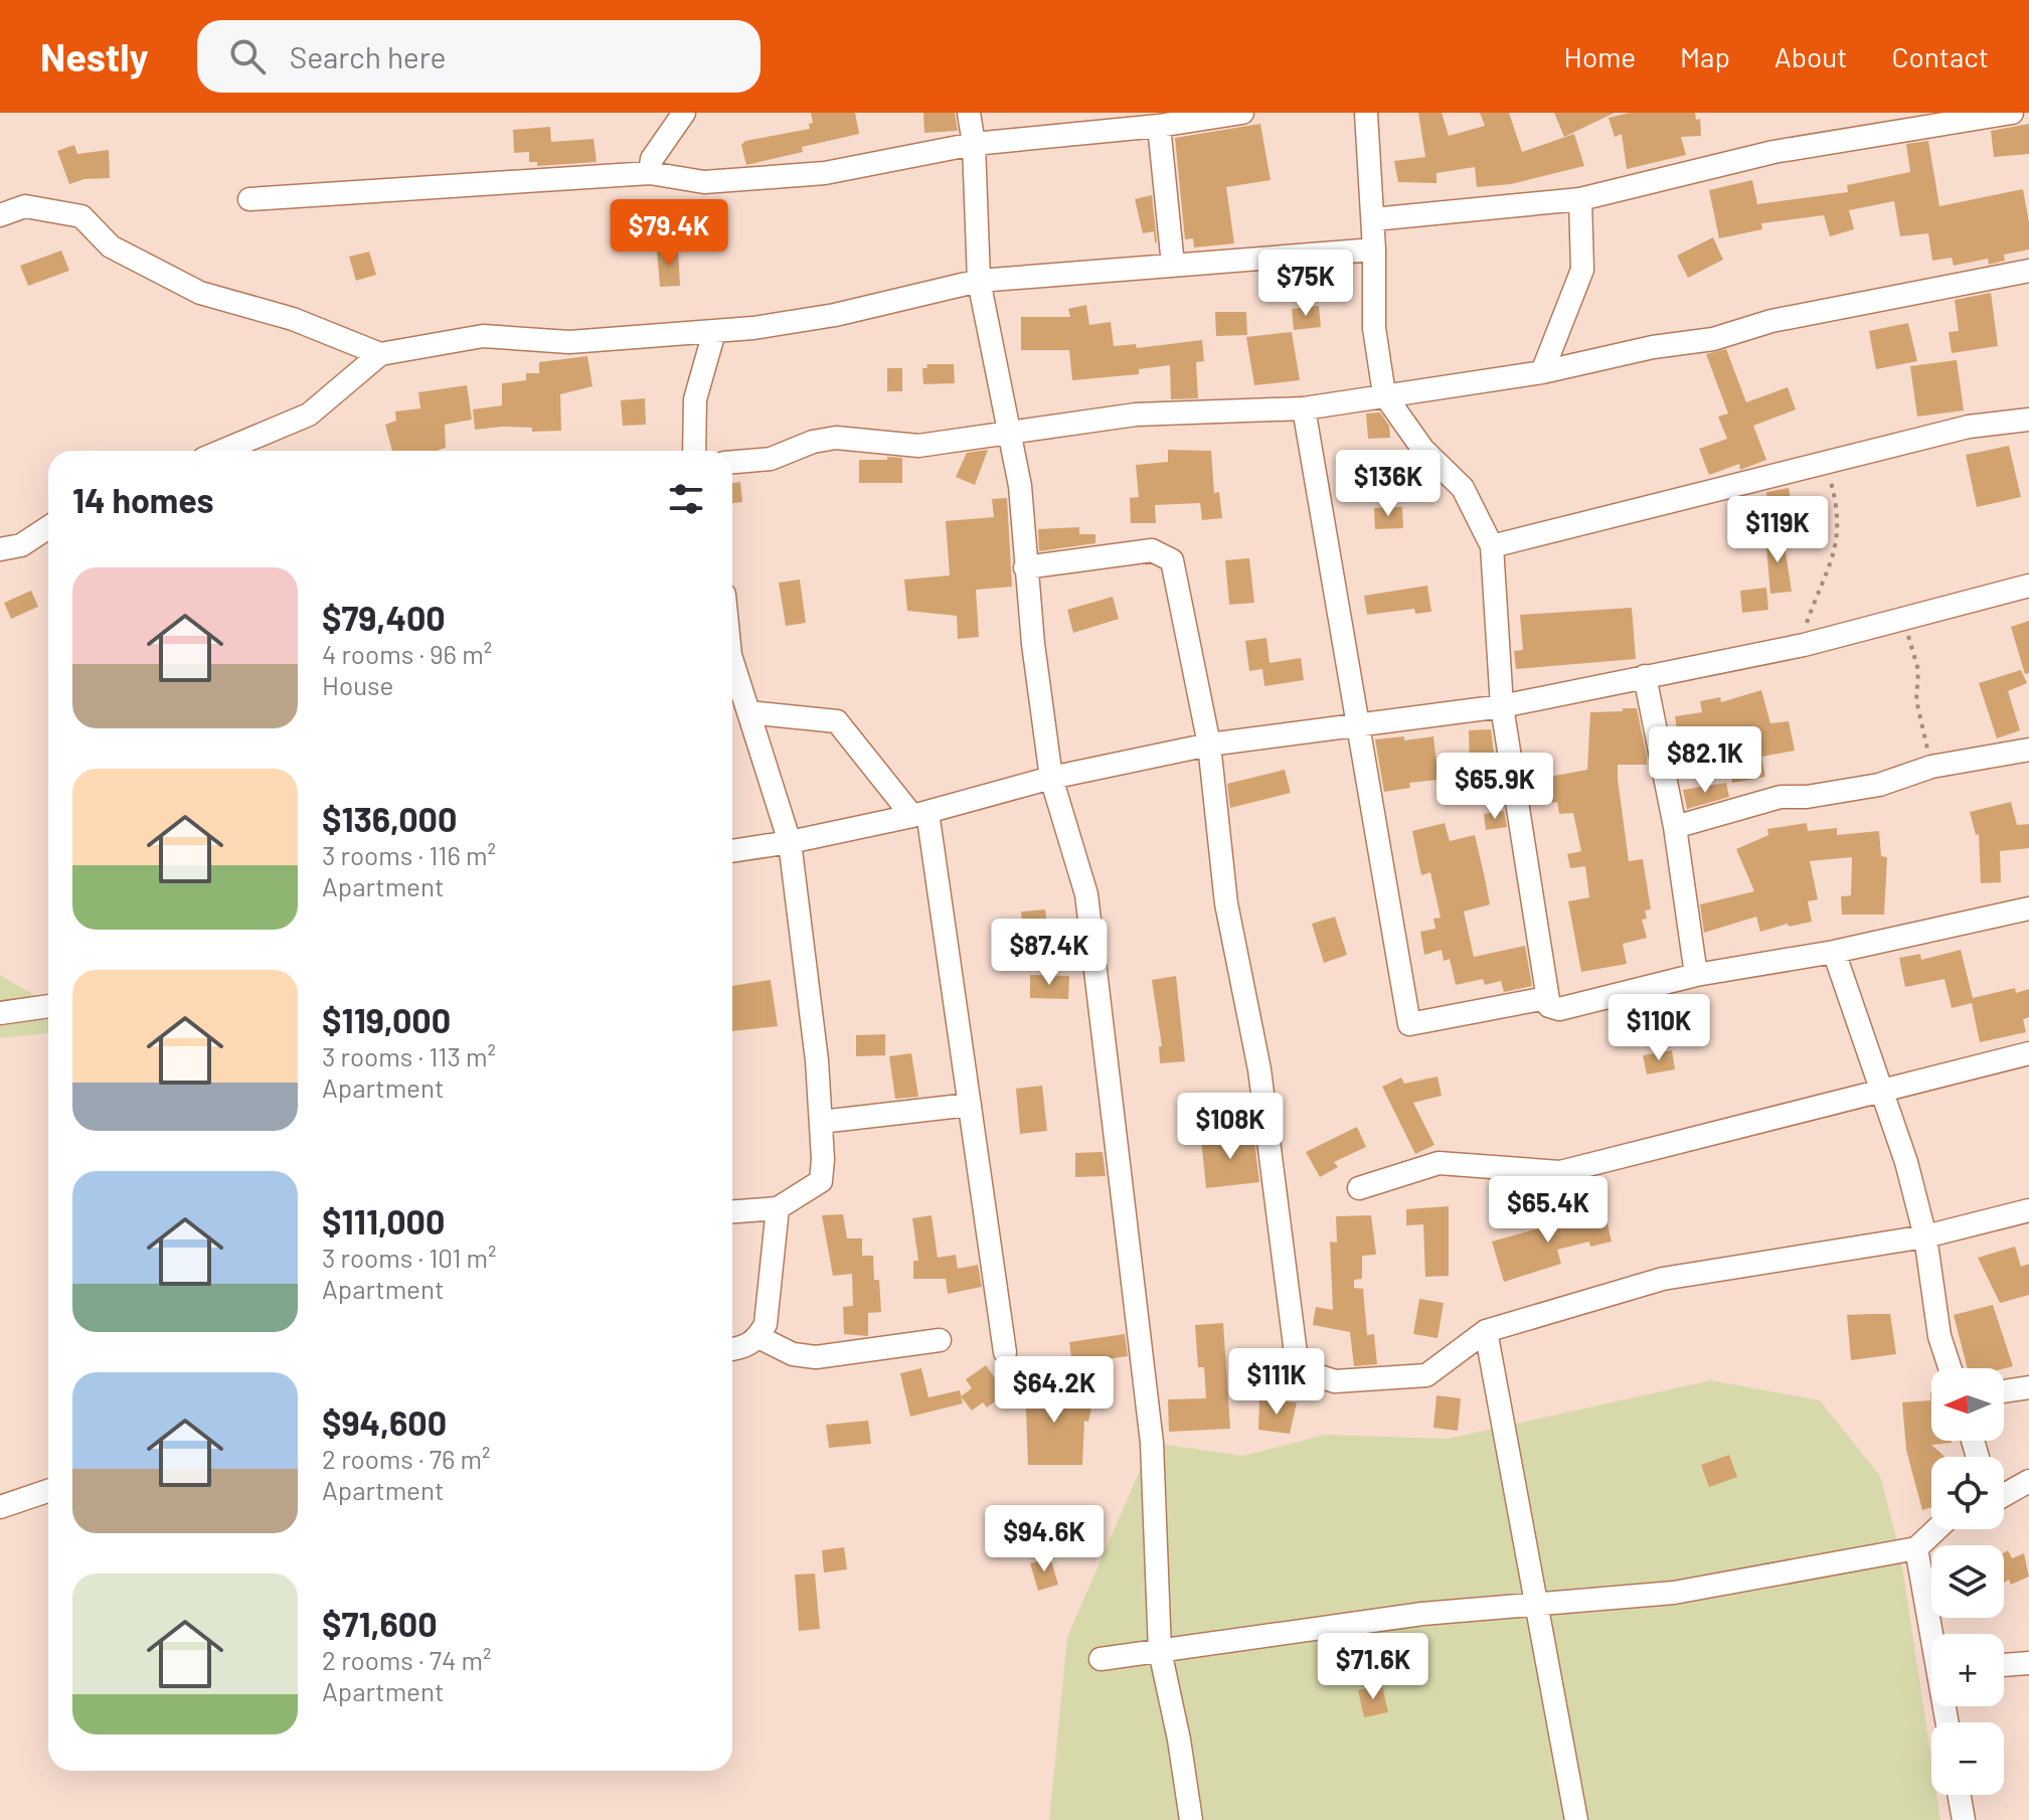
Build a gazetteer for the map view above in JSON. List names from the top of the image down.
{
  "north": "left",
  "page": {
    "header": "Nestly",
    "search": "Search here",
    "nav": [
      "Home",
      "Map",
      "About",
      "Contact"
    ],
    "price": [
      "$79.4K",
      "$75K",
      "$136K",
      "$119K",
      "$82.1K",
      "$65.9K",
      "$87.4K",
      "$110K",
      "$108K",
      "$65.4K",
      "$111K",
      "$64.2K",
      "$94.6K",
      "$71.6K"
    ],
    "heading": "14 homes",
    "list": [
      {
        "name": "$79,400",
        "note": "4 rooms · 96 m² · House"
      },
      {
        "name": "$136,000",
        "note": "3 rooms · 116 m² · Apartment"
      },
      {
        "name": "$119,000",
        "note": "3 rooms · 113 m² · Apartment"
      },
      {
        "name": "$111,000",
        "note": "3 rooms · 101 m² · Apartment"
      },
      {
        "name": "$94,600",
        "note": "2 rooms · 76 m² · Apartment"
      },
      {
        "name": "$71,600",
        "note": "2 rooms · 74 m² · Apartment"
      }
    ],
    "map_buttons": ["+", "−"]
  }
}
